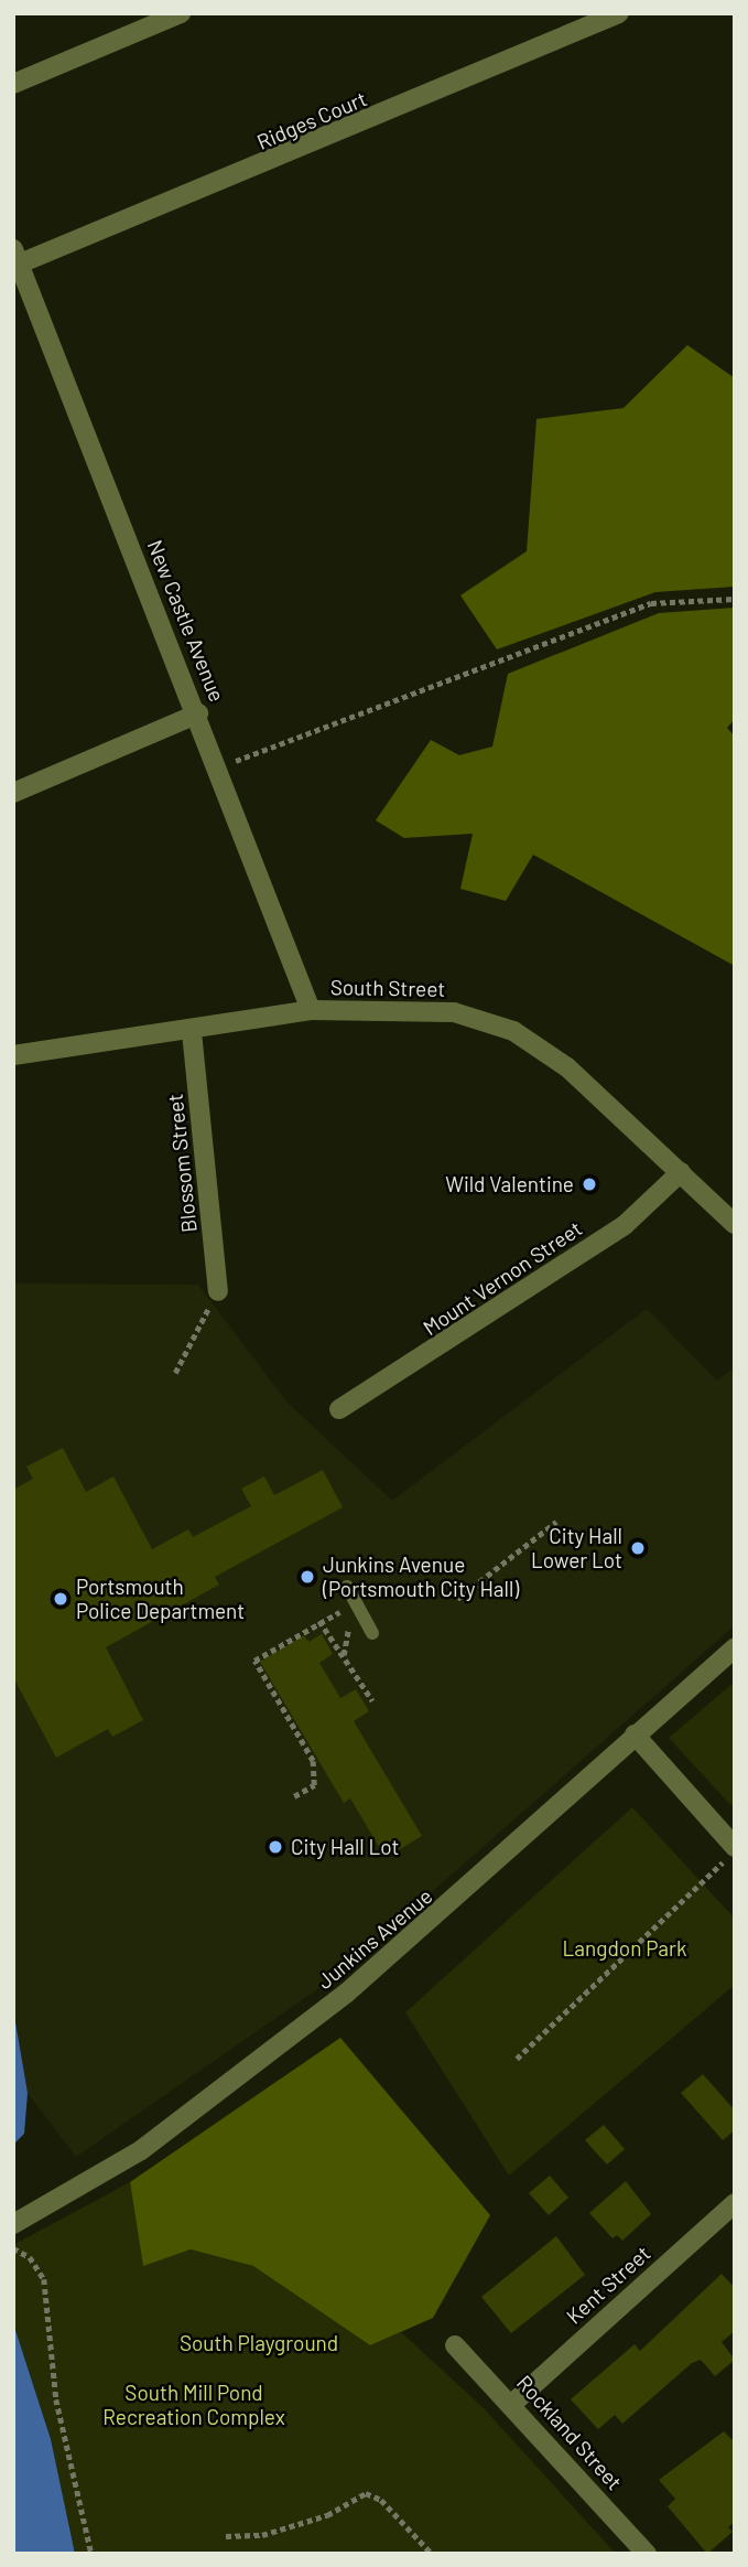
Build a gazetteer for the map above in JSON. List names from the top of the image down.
{
  "streets": {
    "street": [
      "Ridges Court",
      "New Castle Avenue",
      "South Street",
      "Blossom Street",
      "Mount Vernon Street",
      "Junkins Avenue",
      "Kent Street",
      "Rockland Street"
    ]
  },
  "crossings": [
    ["Ridges Court", "New Castle Avenue"],
    ["New Castle Avenue", "South Street"],
    ["South Street", "Blossom Street"],
    ["South Street", "Mount Vernon Street"],
    ["Kent Street", "Rockland Street"]
  ],
  "parks": ["Langdon Park", "South Playground", "South Mill Pond Recreation Complex"],
  "places": [
    "Wild Valentine",
    "City Hall Lower Lot",
    "Junkins Avenue (Portsmouth City Hall)",
    "Portsmouth Police Department",
    "City Hall Lot"
  ]
}
